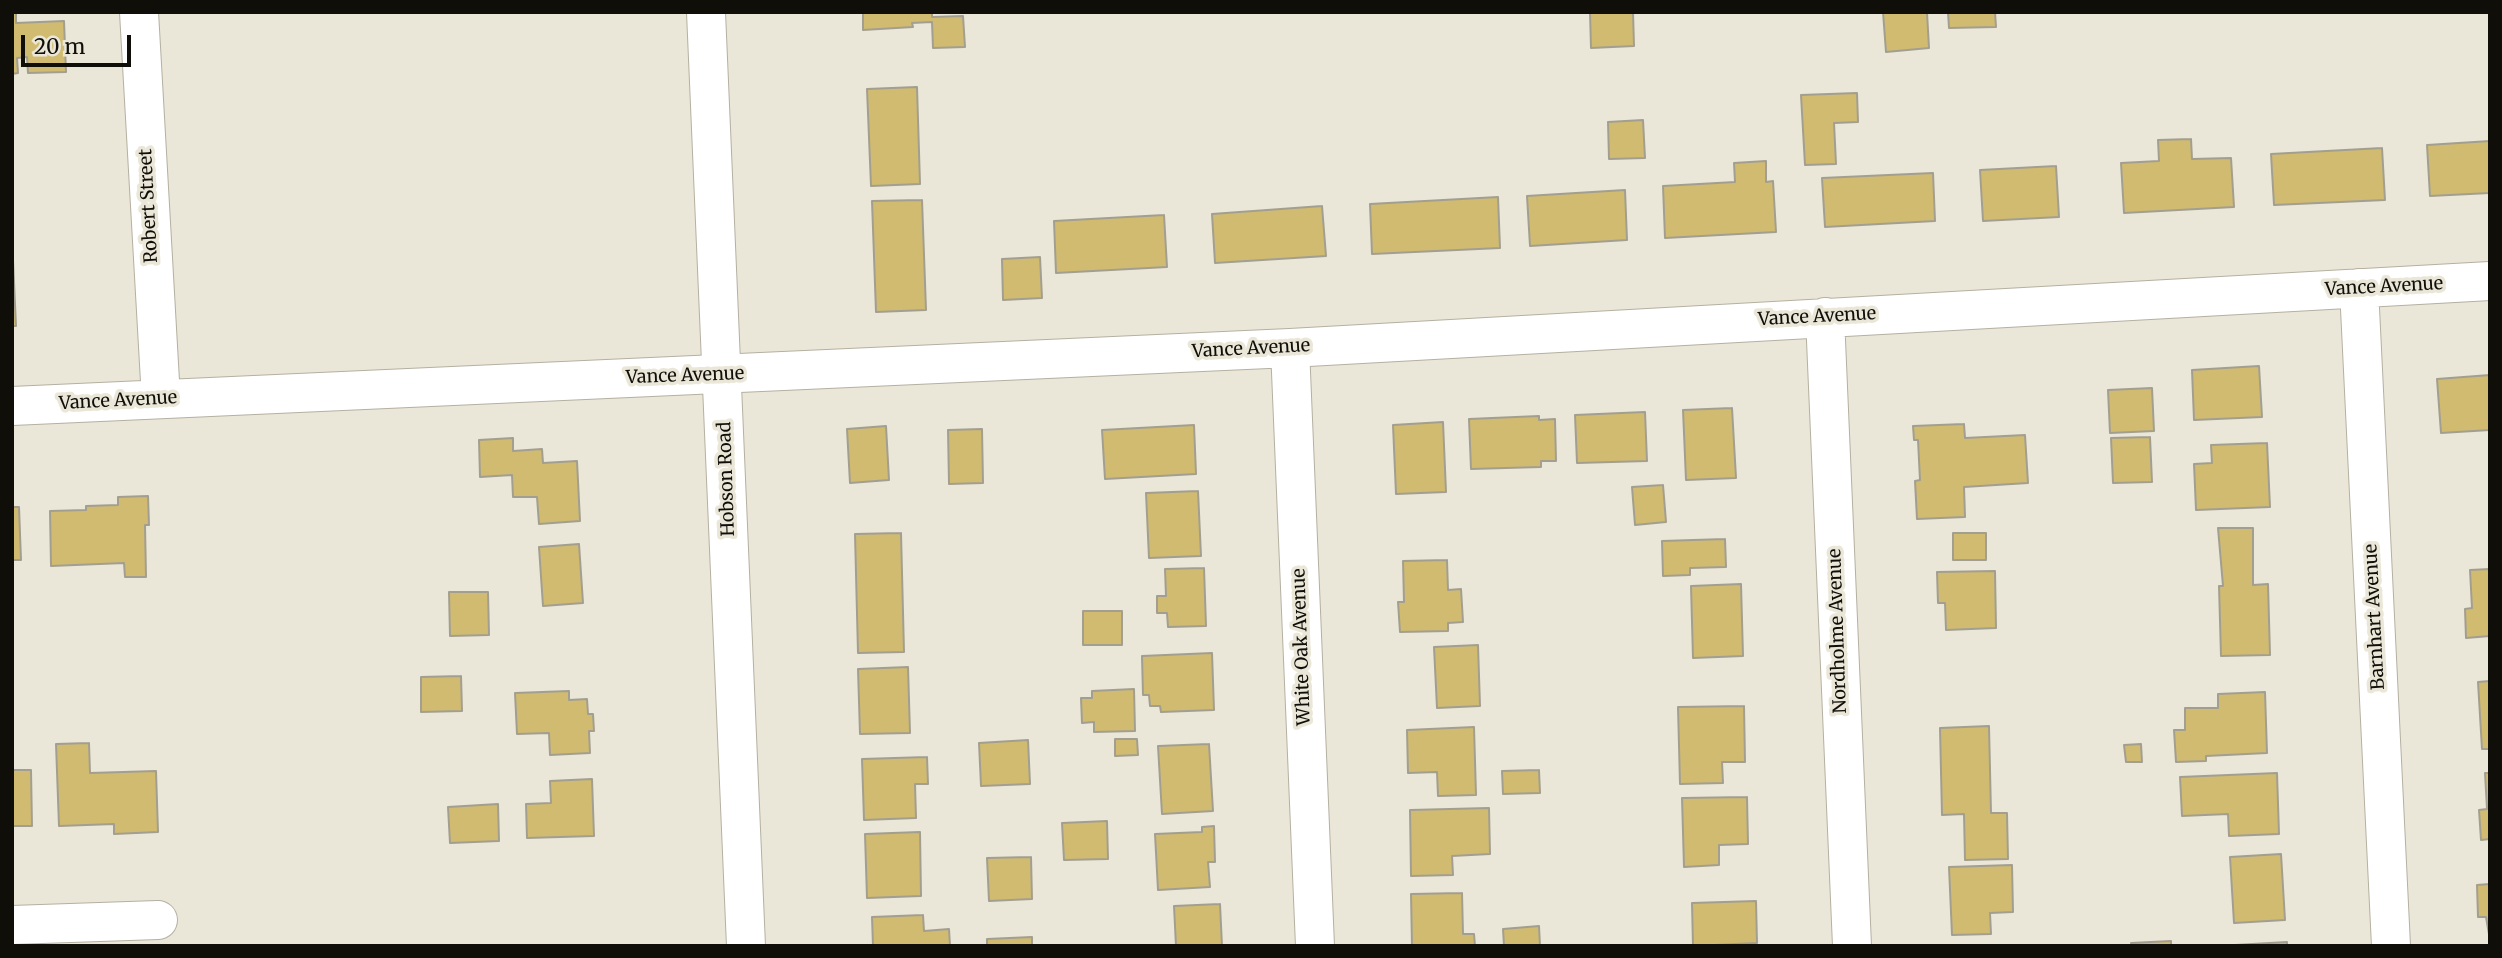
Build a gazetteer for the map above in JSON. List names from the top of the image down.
{
  "streets": {
    "street": [
      "Robert Street",
      "Vance Avenue",
      "Hobson Road",
      "Barnhart Avenue",
      "Nordholme Avenue",
      "White Oak Avenue"
    ]
  },
  "crossings": [
    ["Robert Street", "Vance Avenue"],
    ["Vance Avenue", "Hobson Road"],
    ["Vance Avenue", "Barnhart Avenue"],
    ["Vance Avenue", "Nordholme Avenue"],
    ["Vance Avenue", "White Oak Avenue"]
  ],
  "scale_bar": "20 m"
}
